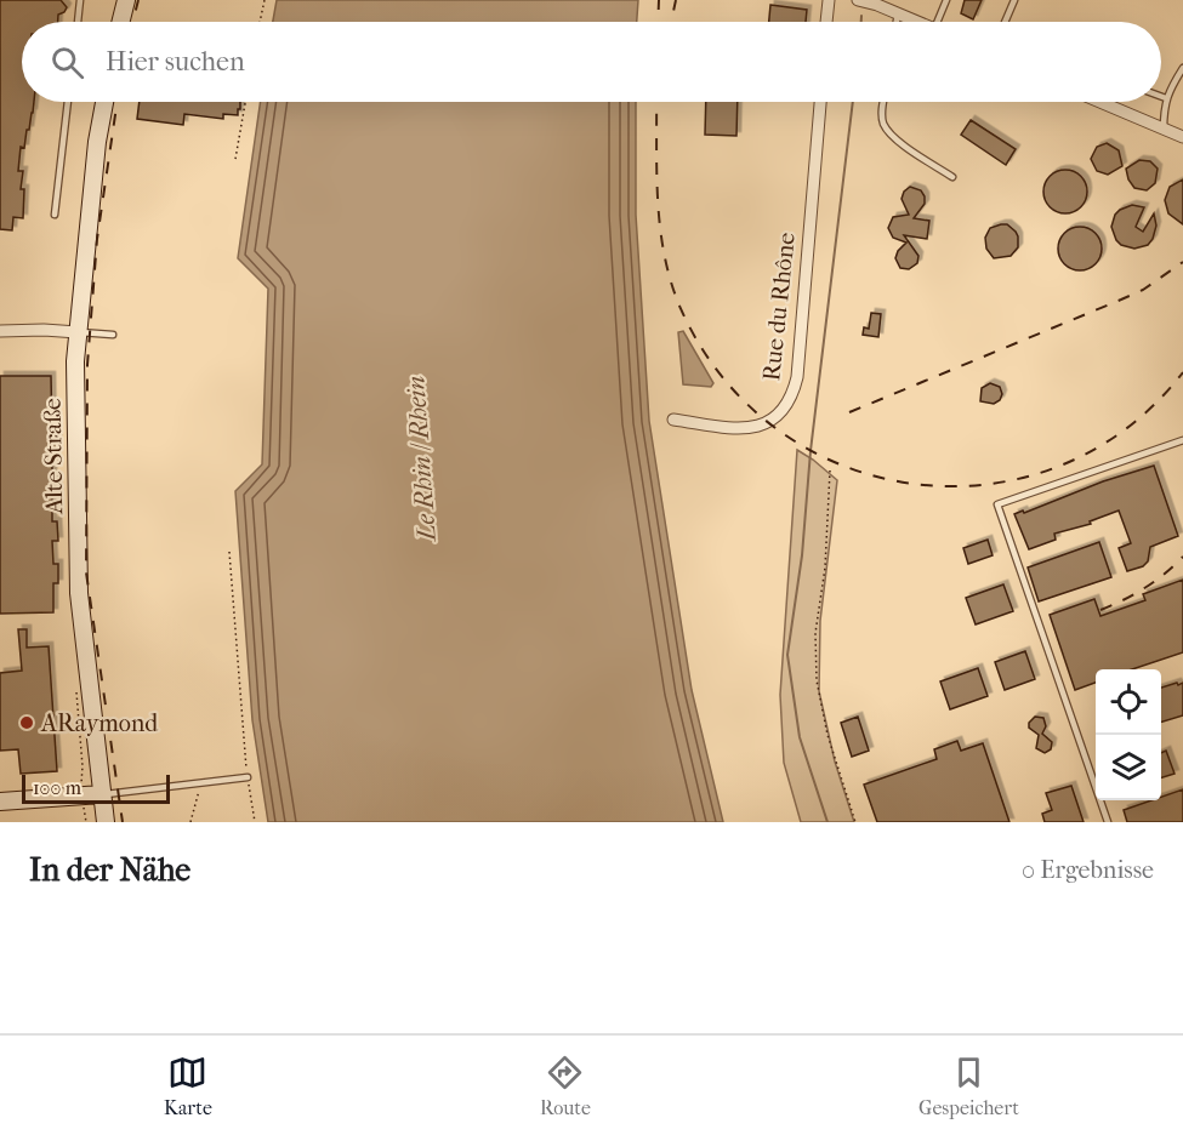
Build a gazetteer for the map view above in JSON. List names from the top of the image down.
{
  "streets": {
    "street": ["Rue du Rhône", "Alte Straße"]
  },
  "water": ["Le Rhin / Rhein"],
  "places": ["ARaymond"],
  "scale_bar": "100 m",
  "page": {
    "search": "Hier suchen",
    "scale": "100 m",
    "heading": ["In der Nähe", "0 Ergebnisse"],
    "nav": ["Karte", "Route", "Gespeichert"]
  }
}
